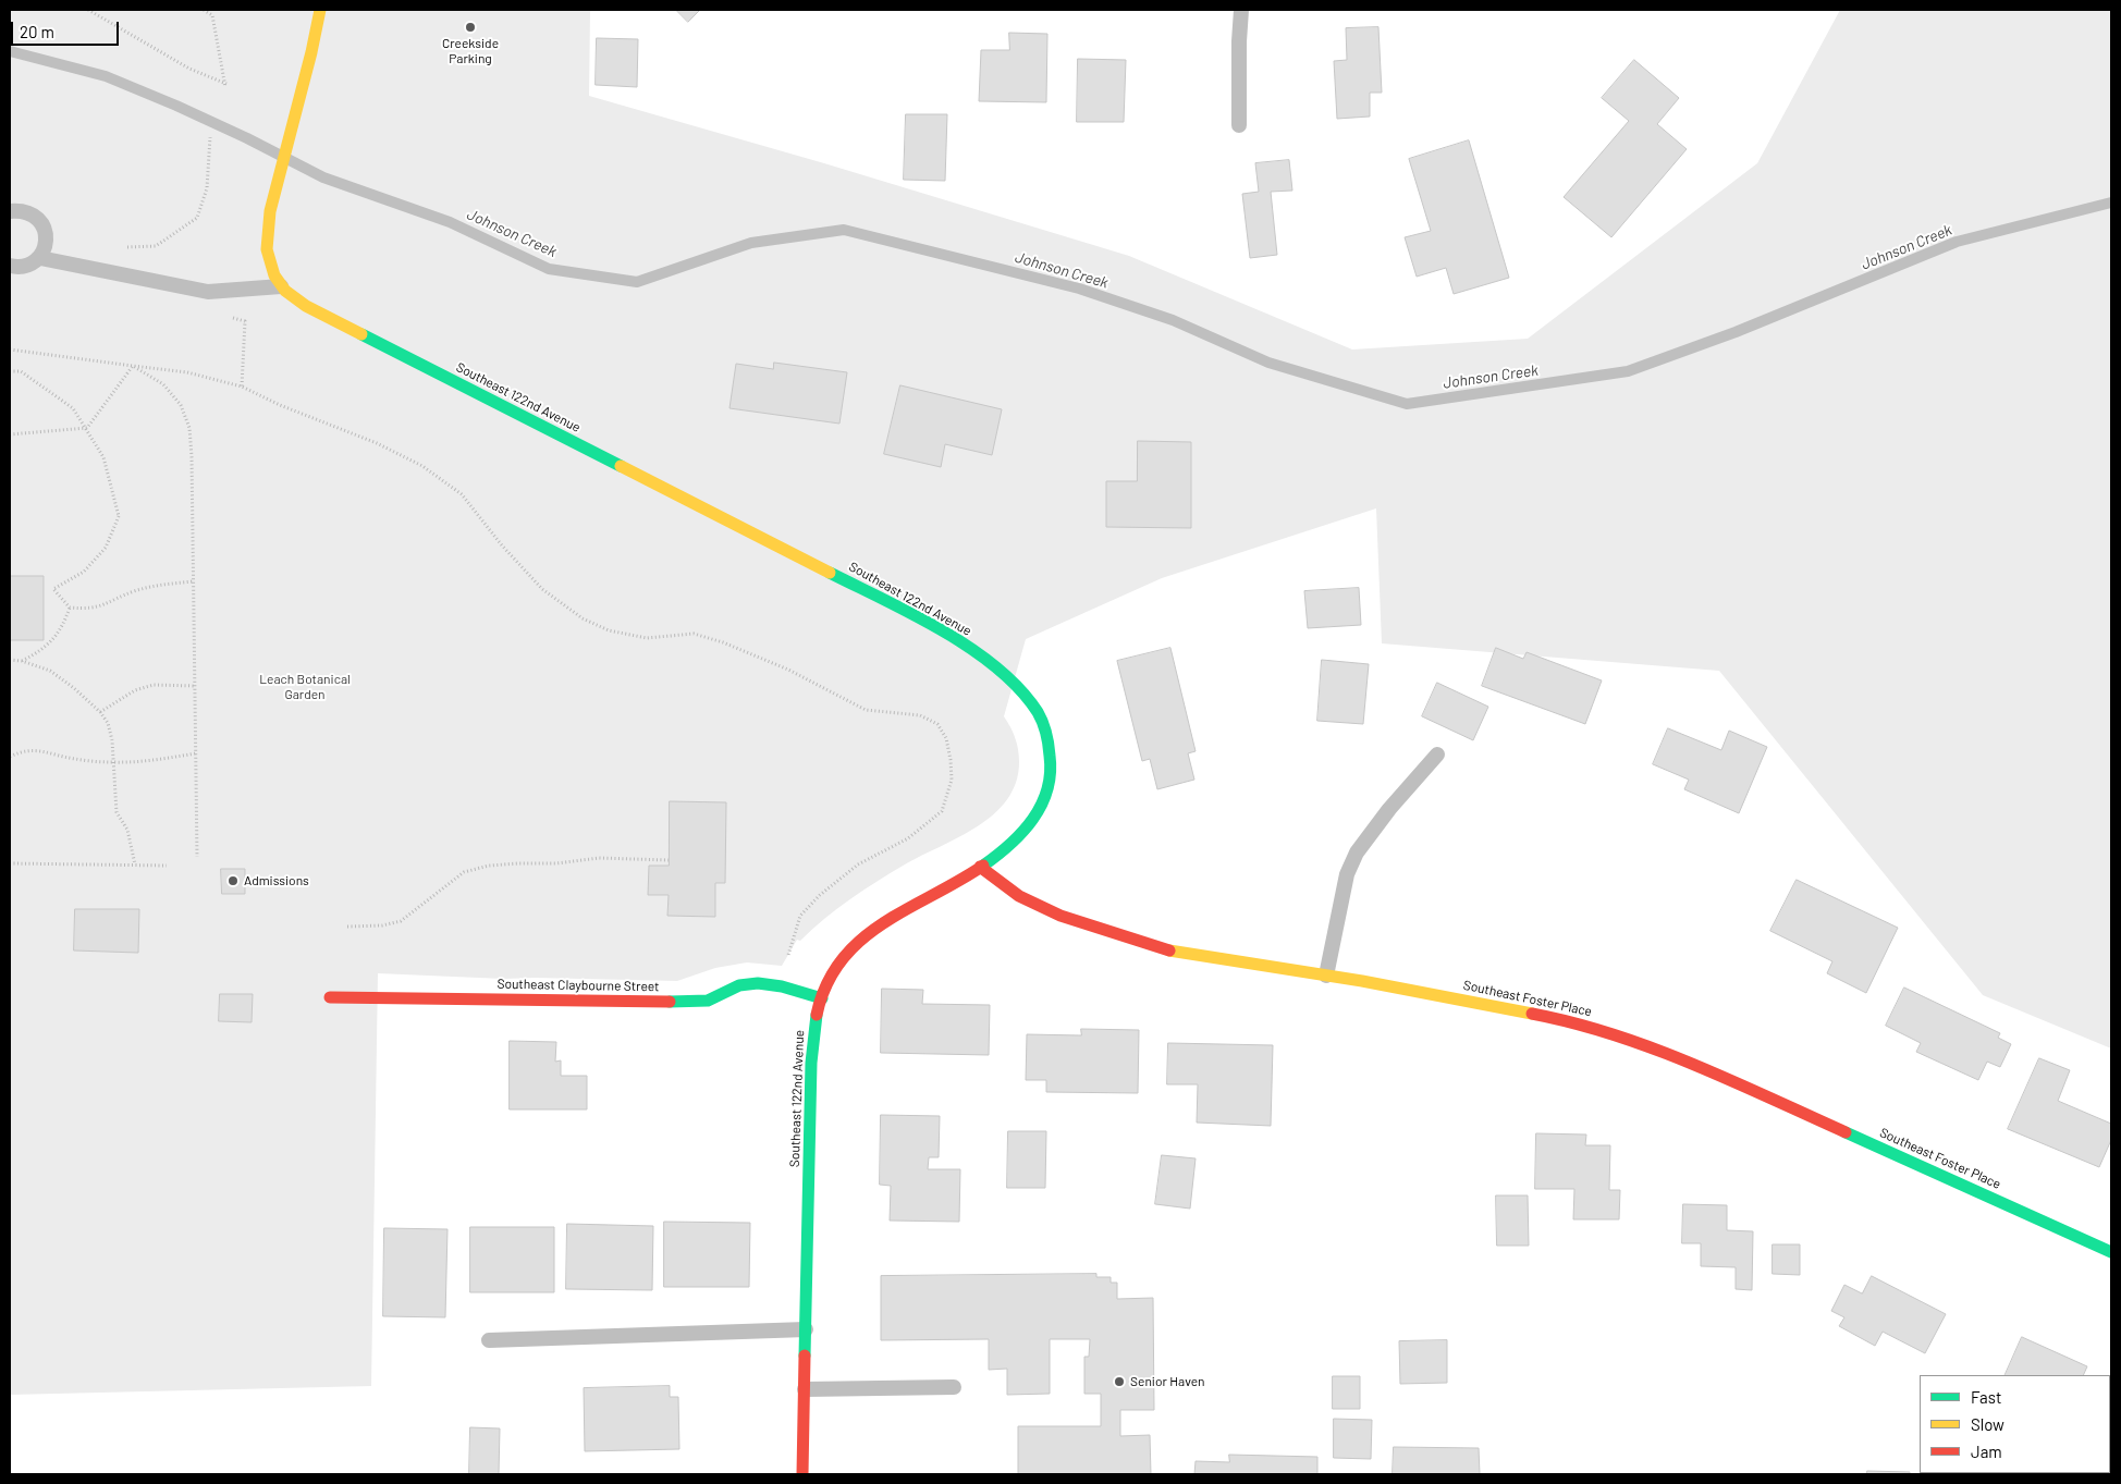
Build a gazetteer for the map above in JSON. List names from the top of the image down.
{
  "streets": {
    "street": ["Southeast 122nd Avenue", "Southeast Claybourne Street", "Southeast Foster Place"]
  },
  "crossings": [
    ["Southeast 122nd Avenue", "Southeast Claybourne Street"],
    ["Southeast 122nd Avenue", "Southeast Foster Place"]
  ],
  "water": ["Johnson Creek"],
  "parks": ["Leach Botanical Garden"],
  "places": ["Creekside Parking", "Admissions", "Senior Haven"],
  "legend": ["Fast", "Slow", "Jam"],
  "scale_bar": "20 m"
}
